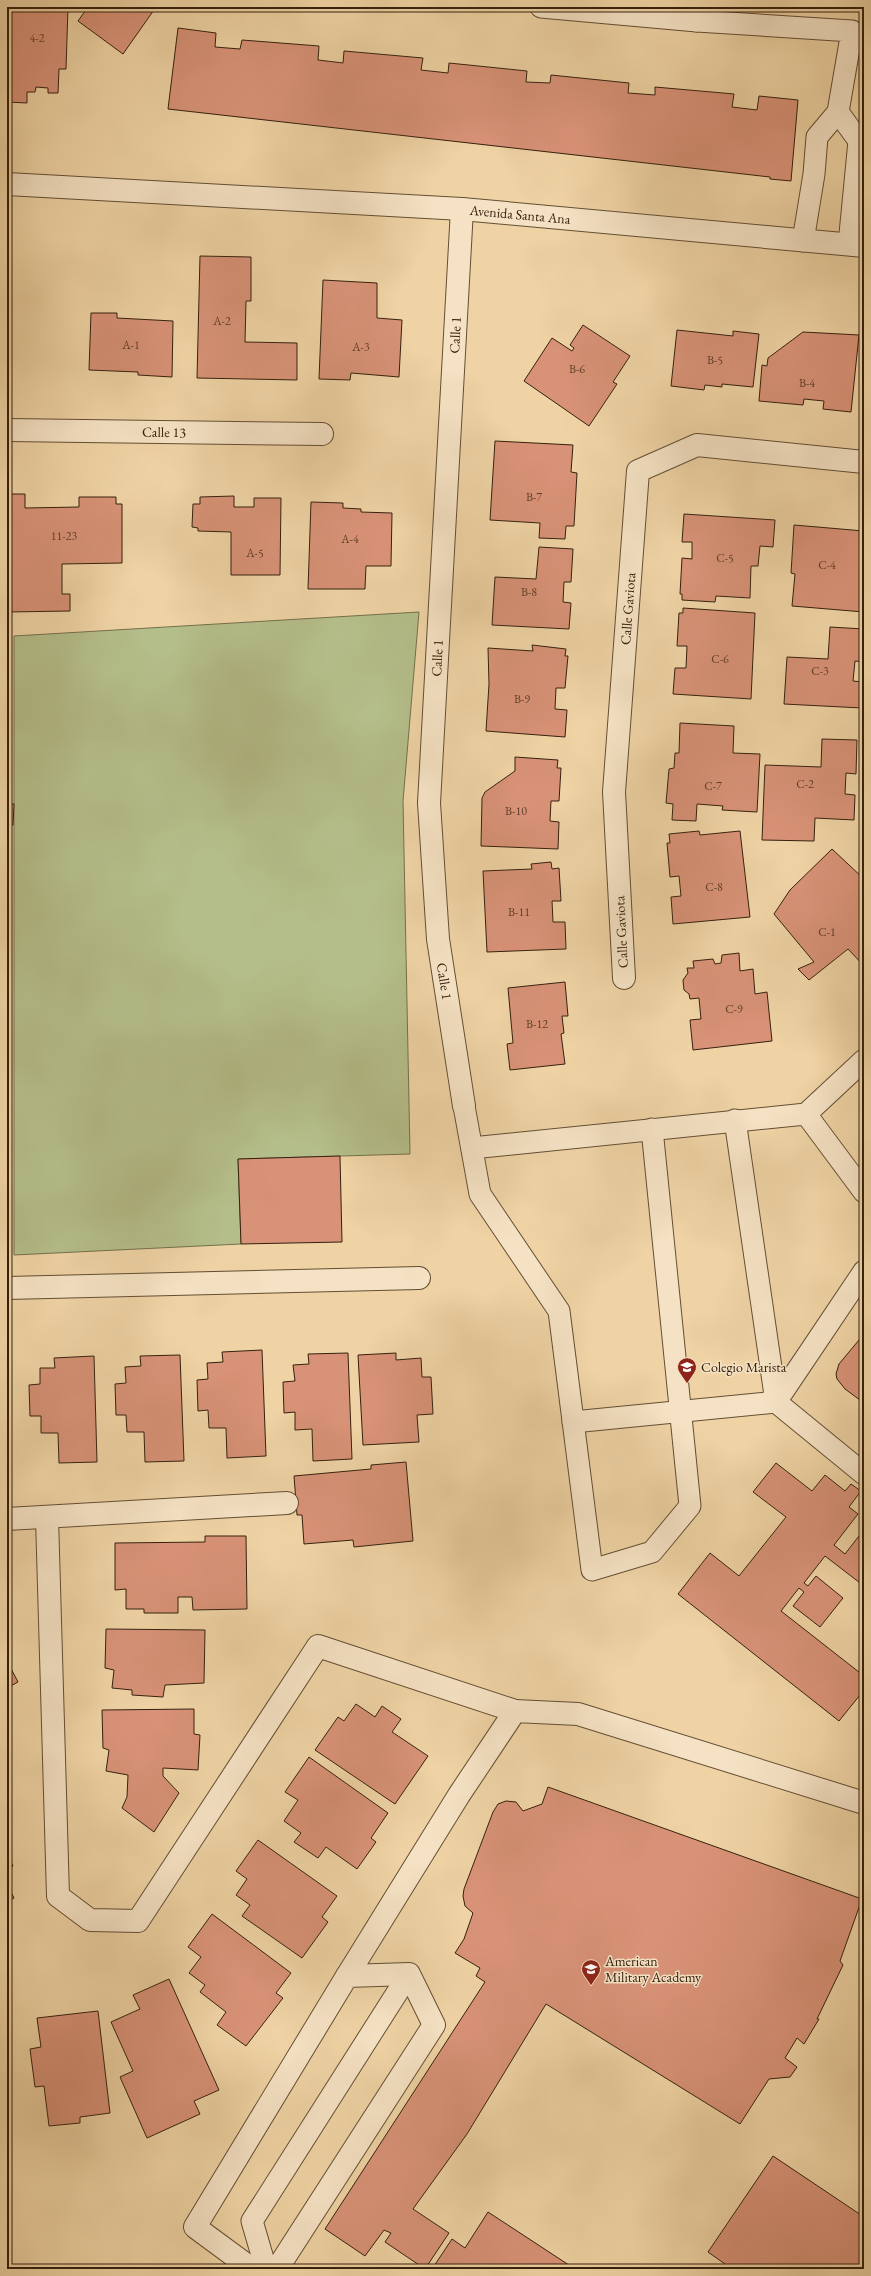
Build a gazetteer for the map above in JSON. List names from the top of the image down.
{
  "streets": {
    "street": [
      "Avenida Santa Ana",
      "Calle 1",
      "Calle 13",
      "Calle Gaviota"
    ]
  },
  "crossings": [
    ["Avenida Santa Ana", "Calle 1"]
  ],
  "places": {
    "school or university": ["Colegio Marista", "American Military Academy"]
  },
  "house_numbers": [
    "4-2",
    "A-2",
    "A-1",
    "A-3",
    "B-5",
    "B-6",
    "B-4",
    "B-7",
    "11-23",
    "A-4",
    "A-5",
    "C-5",
    "C-4",
    "B-8",
    "C-6",
    "C-3",
    "B-9",
    "C-2",
    "C-7",
    "B-10",
    "C-8",
    "B-11",
    "C-1",
    "C-9",
    "B-12"
  ]
}
